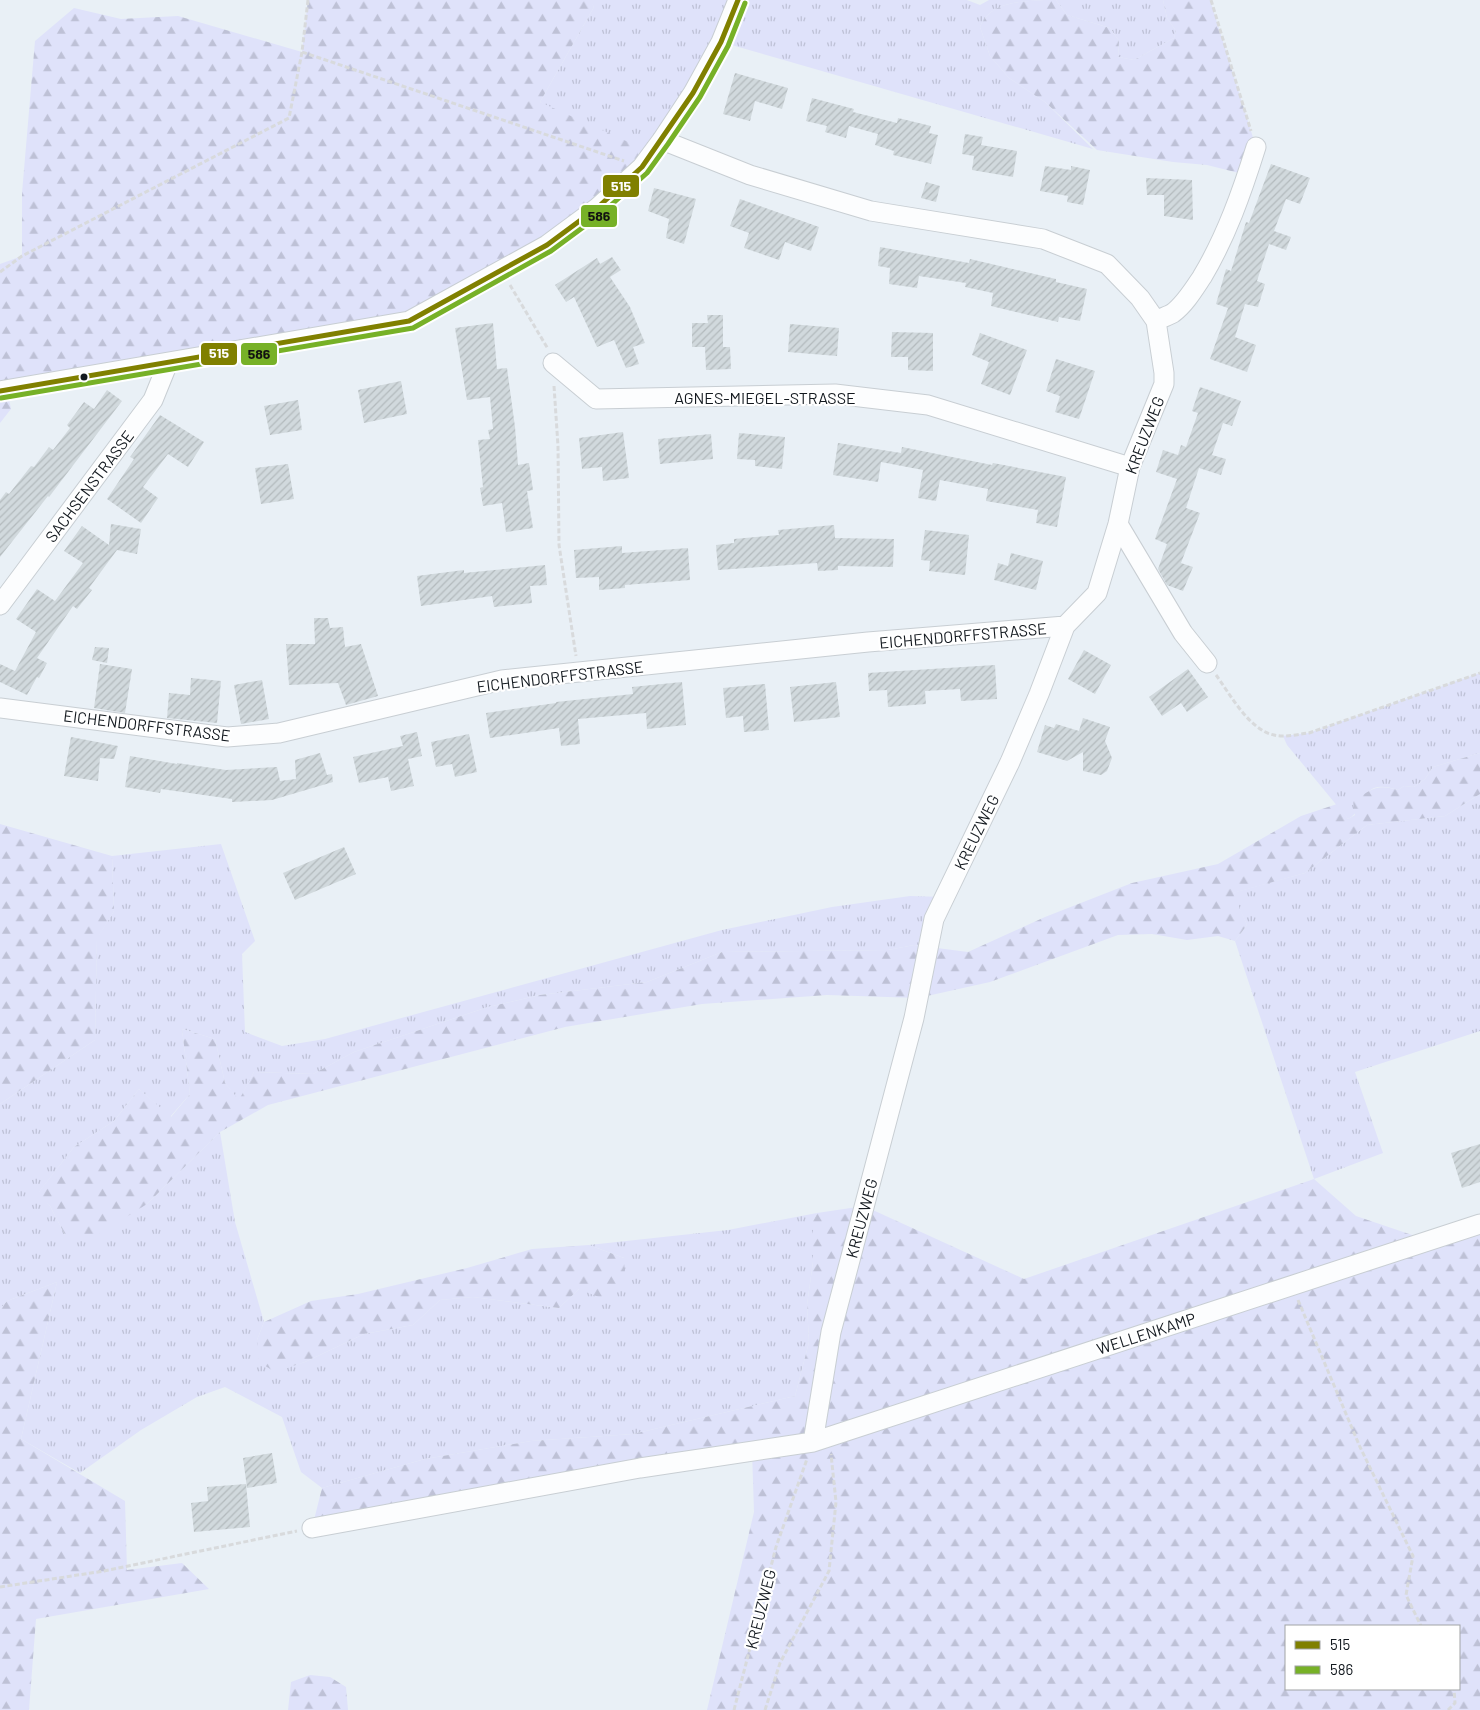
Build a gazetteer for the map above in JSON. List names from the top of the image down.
{
  "streets": {
    "street": [
      "AGNES-MIEGEL-STRASSE",
      "KREUZWEG",
      "SACHSENSTRASSE",
      "EICHENDORFFSTRASSE",
      "WELLENKAMP"
    ]
  },
  "crossings": [
    ["AGNES-MIEGEL-STRASSE", "KREUZWEG"],
    ["KREUZWEG", "EICHENDORFFSTRASSE"],
    ["KREUZWEG", "WELLENKAMP"]
  ],
  "lines": ["transit line 515", "transit line 586"],
  "legend": ["515", "586"]
}
